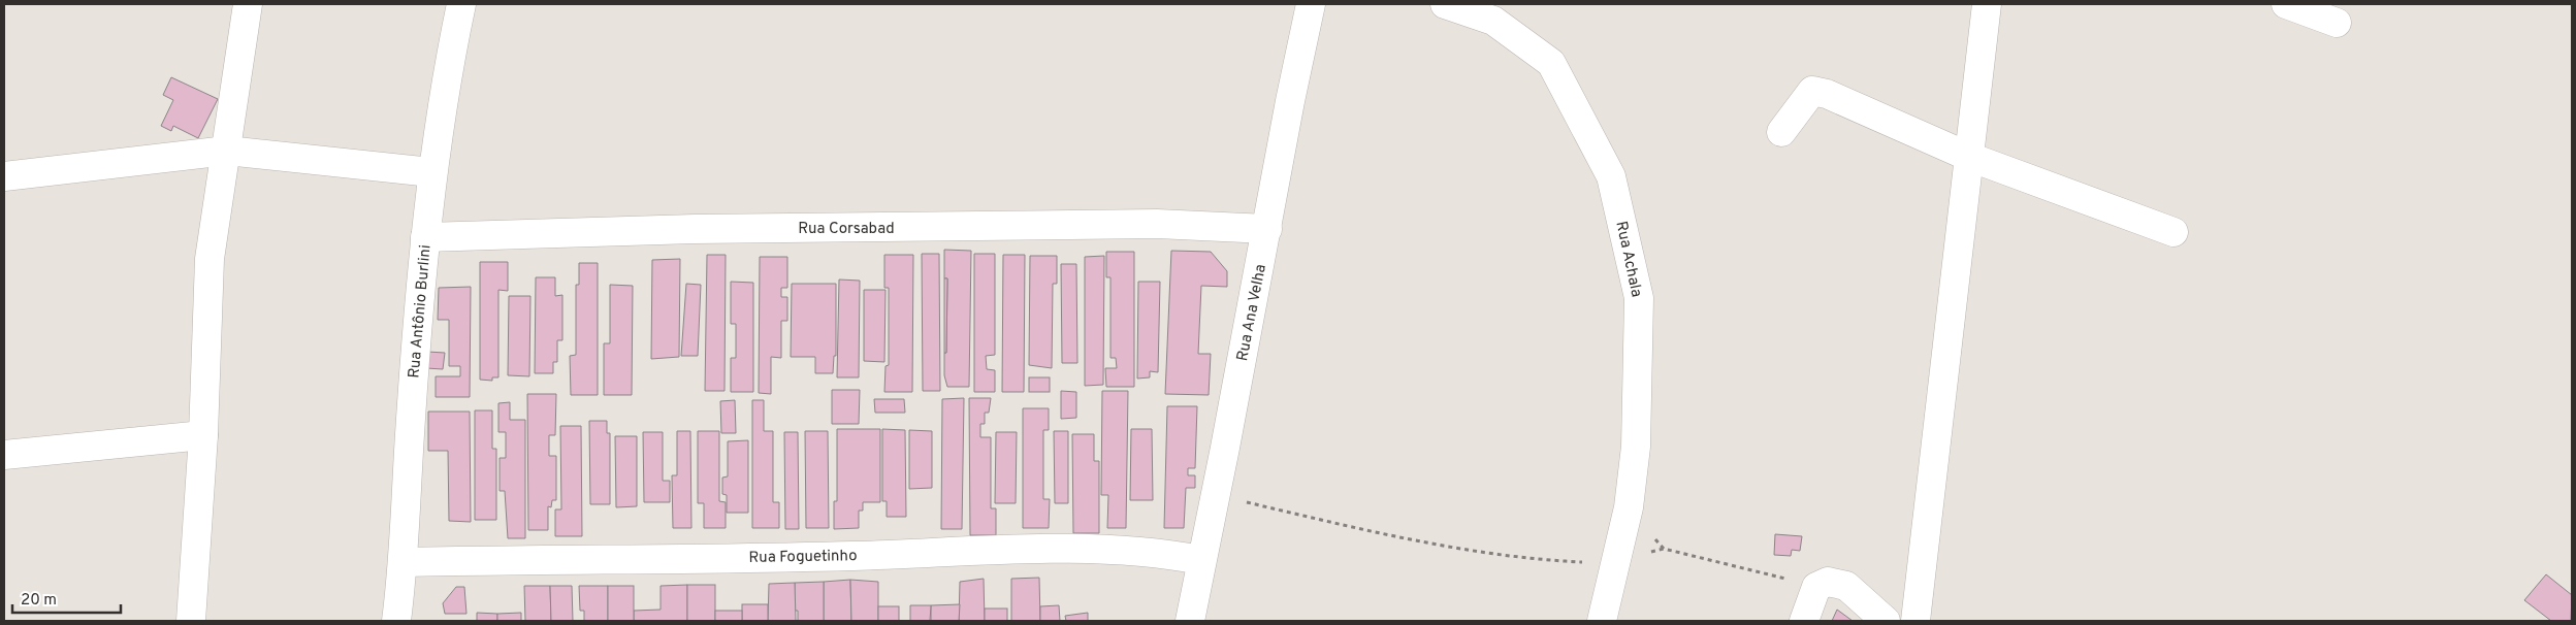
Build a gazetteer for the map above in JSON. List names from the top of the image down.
{
  "streets": {
    "street": [
      "Rua Corsabad",
      "Rua Achala",
      "Rua Antônio Burlini",
      "Rua Ana Velha",
      "Rua Foguetinho"
    ]
  },
  "crossings": [
    ["Rua Corsabad", "Rua Antônio Burlini"],
    ["Rua Corsabad", "Rua Ana Velha"],
    ["Rua Antônio Burlini", "Rua Foguetinho"],
    ["Rua Ana Velha", "Rua Foguetinho"]
  ],
  "scale_bar": "20 m"
}
